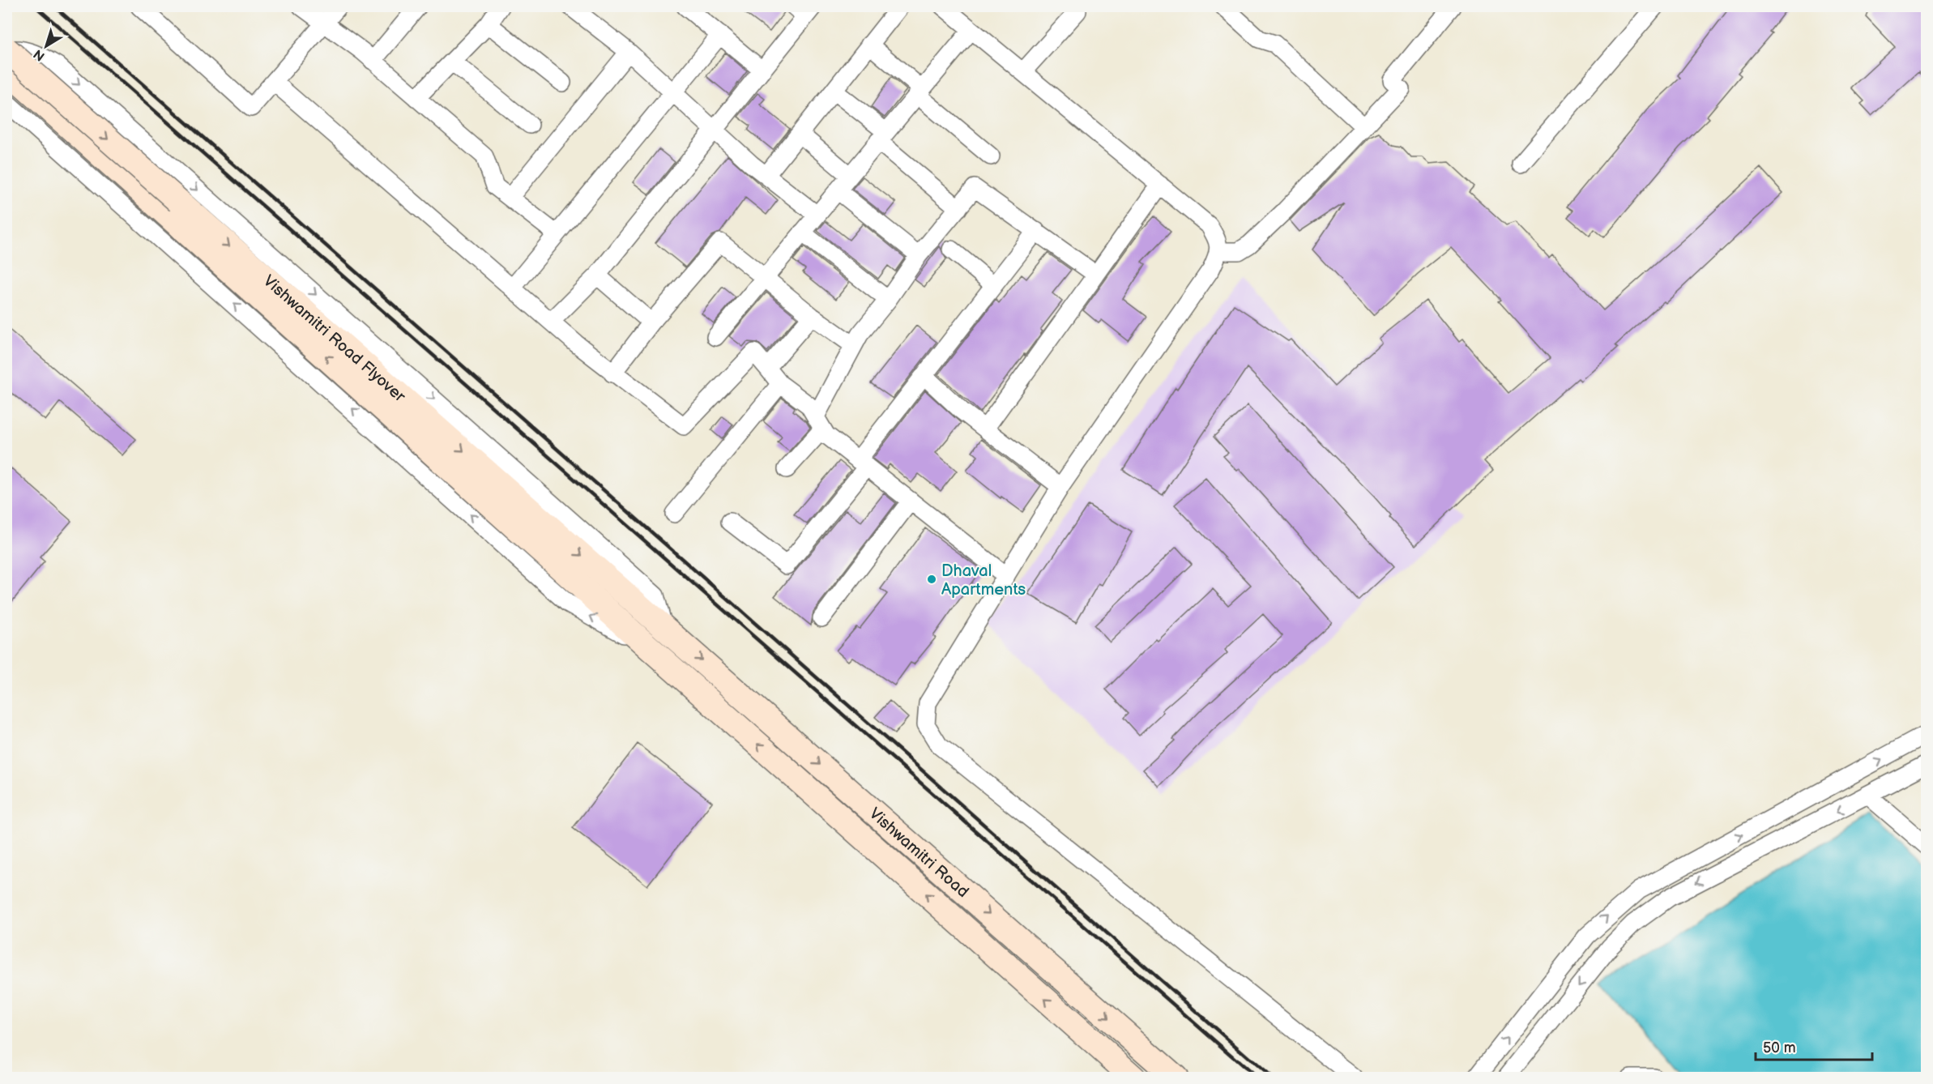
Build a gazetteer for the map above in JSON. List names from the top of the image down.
{
  "streets": {
    "main road": ["Vishwamitri Road Flyover", "Vishwamitri Road"]
  },
  "crossings": [
    ["Vishwamitri Road Flyover", "Vishwamitri Road"]
  ],
  "places": ["Dhaval Apartments"],
  "scale_bar": "50 m",
  "north": "bottom left"
}
